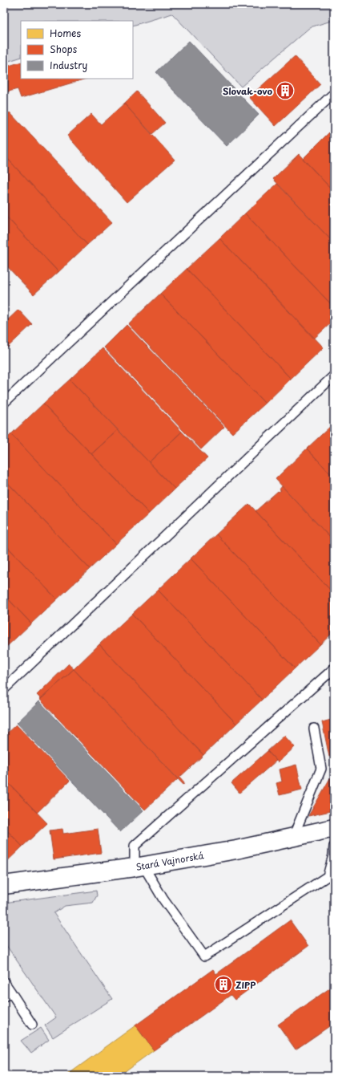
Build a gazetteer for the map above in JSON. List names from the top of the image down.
{
  "streets": {
    "street": ["Stará Vajnorská"]
  },
  "places": {
    "building": ["Slovak-ovo", "ZIPP"]
  },
  "legend": ["Homes", "Shops", "Industry"]
}
